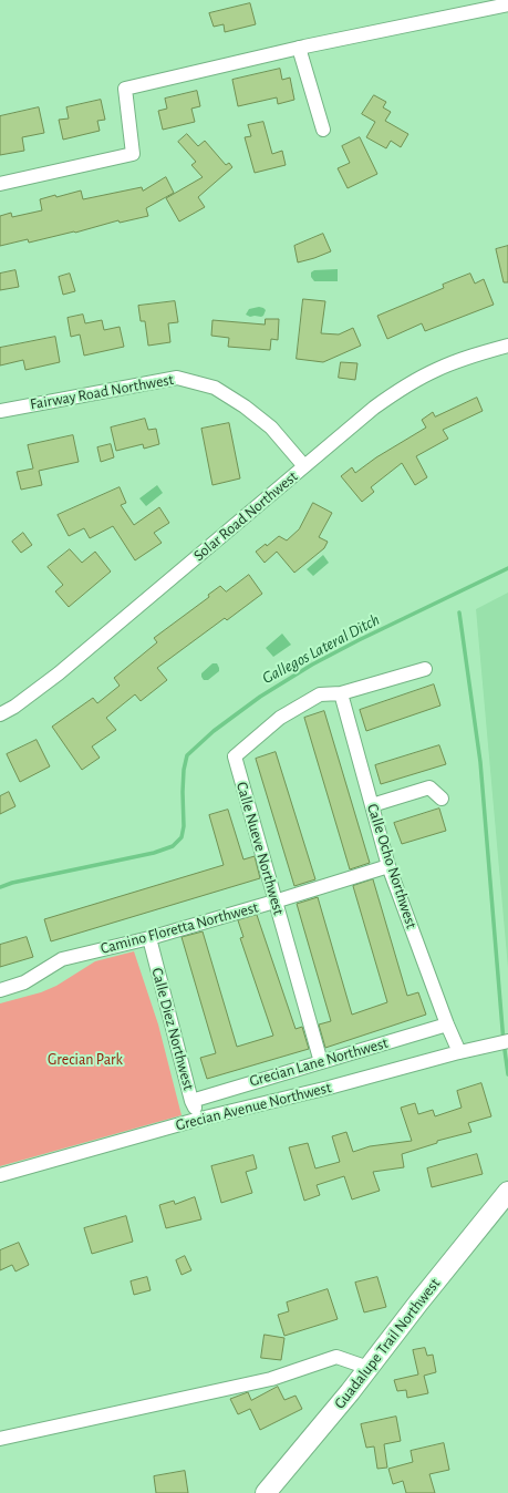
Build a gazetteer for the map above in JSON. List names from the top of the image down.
{
  "streets": {
    "street": [
      "Fairway Road Northwest",
      "Solar Road Northwest",
      "Calle Nueve Northwest",
      "Calle Ocho Northwest",
      "Camino Floretta Northwest",
      "Calle Diez Northwest",
      "Grecian Lane Northwest",
      "Grecian Avenue Northwest",
      "Guadalupe Trail Northwest"
    ]
  },
  "crossings": [
    ["Fairway Road Northwest", "Solar Road Northwest"],
    ["Calle Nueve Northwest", "Calle Ocho Northwest"],
    ["Calle Nueve Northwest", "Camino Floretta Northwest"],
    ["Calle Nueve Northwest", "Grecian Lane Northwest"],
    ["Calle Ocho Northwest", "Camino Floretta Northwest"],
    ["Calle Ocho Northwest", "Grecian Lane Northwest"],
    ["Calle Ocho Northwest", "Grecian Avenue Northwest"],
    ["Camino Floretta Northwest", "Calle Diez Northwest"],
    ["Calle Diez Northwest", "Grecian Lane Northwest"],
    ["Calle Diez Northwest", "Grecian Avenue Northwest"]
  ],
  "water": ["Gallegos Lateral Ditch"],
  "parks": ["Grecian Park"]
}
